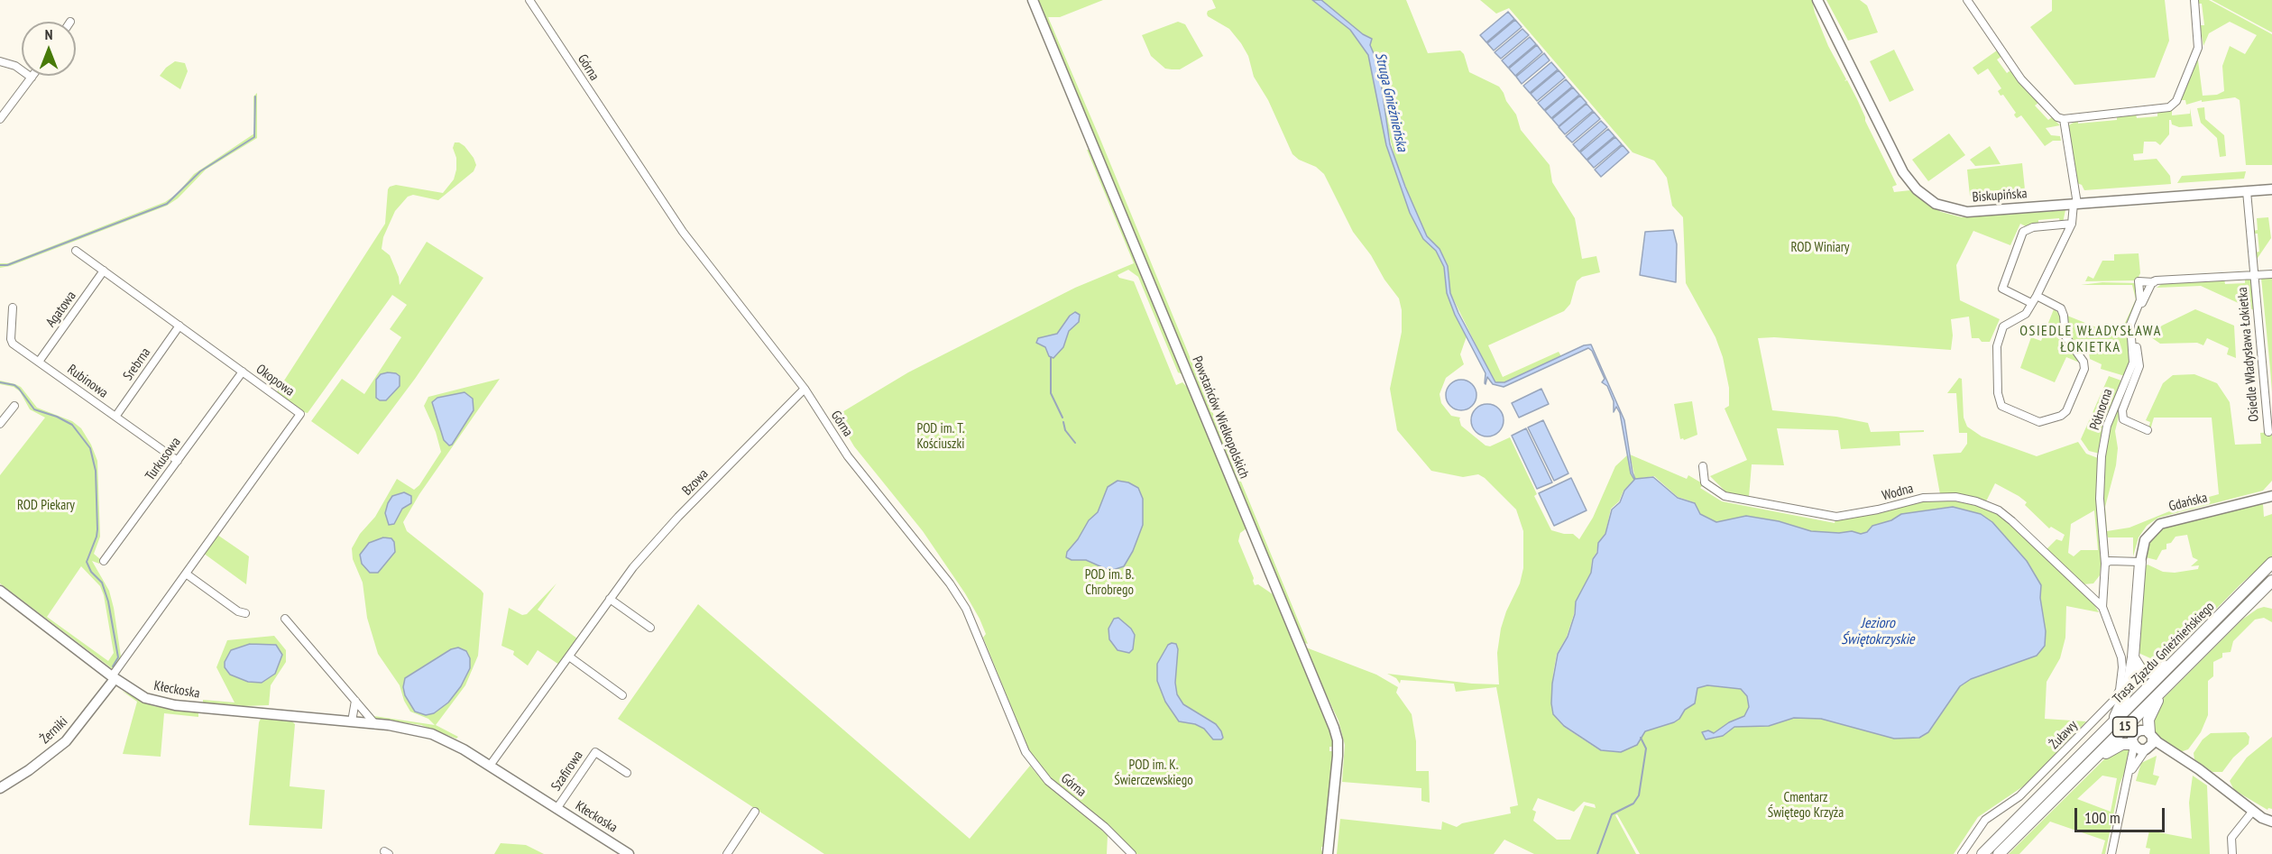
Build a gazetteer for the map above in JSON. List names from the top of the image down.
{
  "streets": {
    "main road": ["Trasa Zjazdu Gnieźnieńskiego", "15"],
    "street": [
      "Górna",
      "Biskupińska",
      "Agatowa",
      "Osiedle Władysława Łokietka",
      "Srebrna",
      "Okopowa",
      "Rubinowa",
      "Północna",
      "Powstańców Wielkopolskich",
      "Turkusowa",
      "Bzowa",
      "Wodna",
      "Gdańska",
      "Kłeckoska",
      "Żerniki",
      "Żuławy",
      "Szafirowa"
    ]
  },
  "crossings": [
    ["Górna", "Bzowa"],
    ["Biskupińska", "Osiedle Władysława Łokietka"],
    ["Agatowa", "Okopowa"],
    ["Agatowa", "Rubinowa"],
    ["Osiedle Władysława Łokietka", "Północna"],
    ["Srebrna", "Okopowa"],
    ["Srebrna", "Rubinowa"],
    ["Okopowa", "Turkusowa"],
    ["Okopowa", "Kłeckoska"],
    ["Okopowa", "Żerniki"],
    ["Rubinowa", "Turkusowa"],
    ["Bzowa", "Kłeckoska"],
    ["Wodna", "Żuławy"],
    ["Kłeckoska", "Żerniki"],
    ["Kłeckoska", "Szafirowa"]
  ],
  "districts": ["OSIEDLE WŁADYSŁAWA ŁOKIETKA"],
  "water": ["Struga Gnieźnieńska", "Jezioro Świętokrzyskie"],
  "parks": [
    "ROD Winiary",
    "POD im. T. Kościuszki",
    "ROD Piekary",
    "POD im. B. Chrobrego",
    "POD im. K. Świerczewskiego",
    "Cmentarz Świętego Krzyża"
  ],
  "scale_bar": "100 m",
  "north": "top"
}
